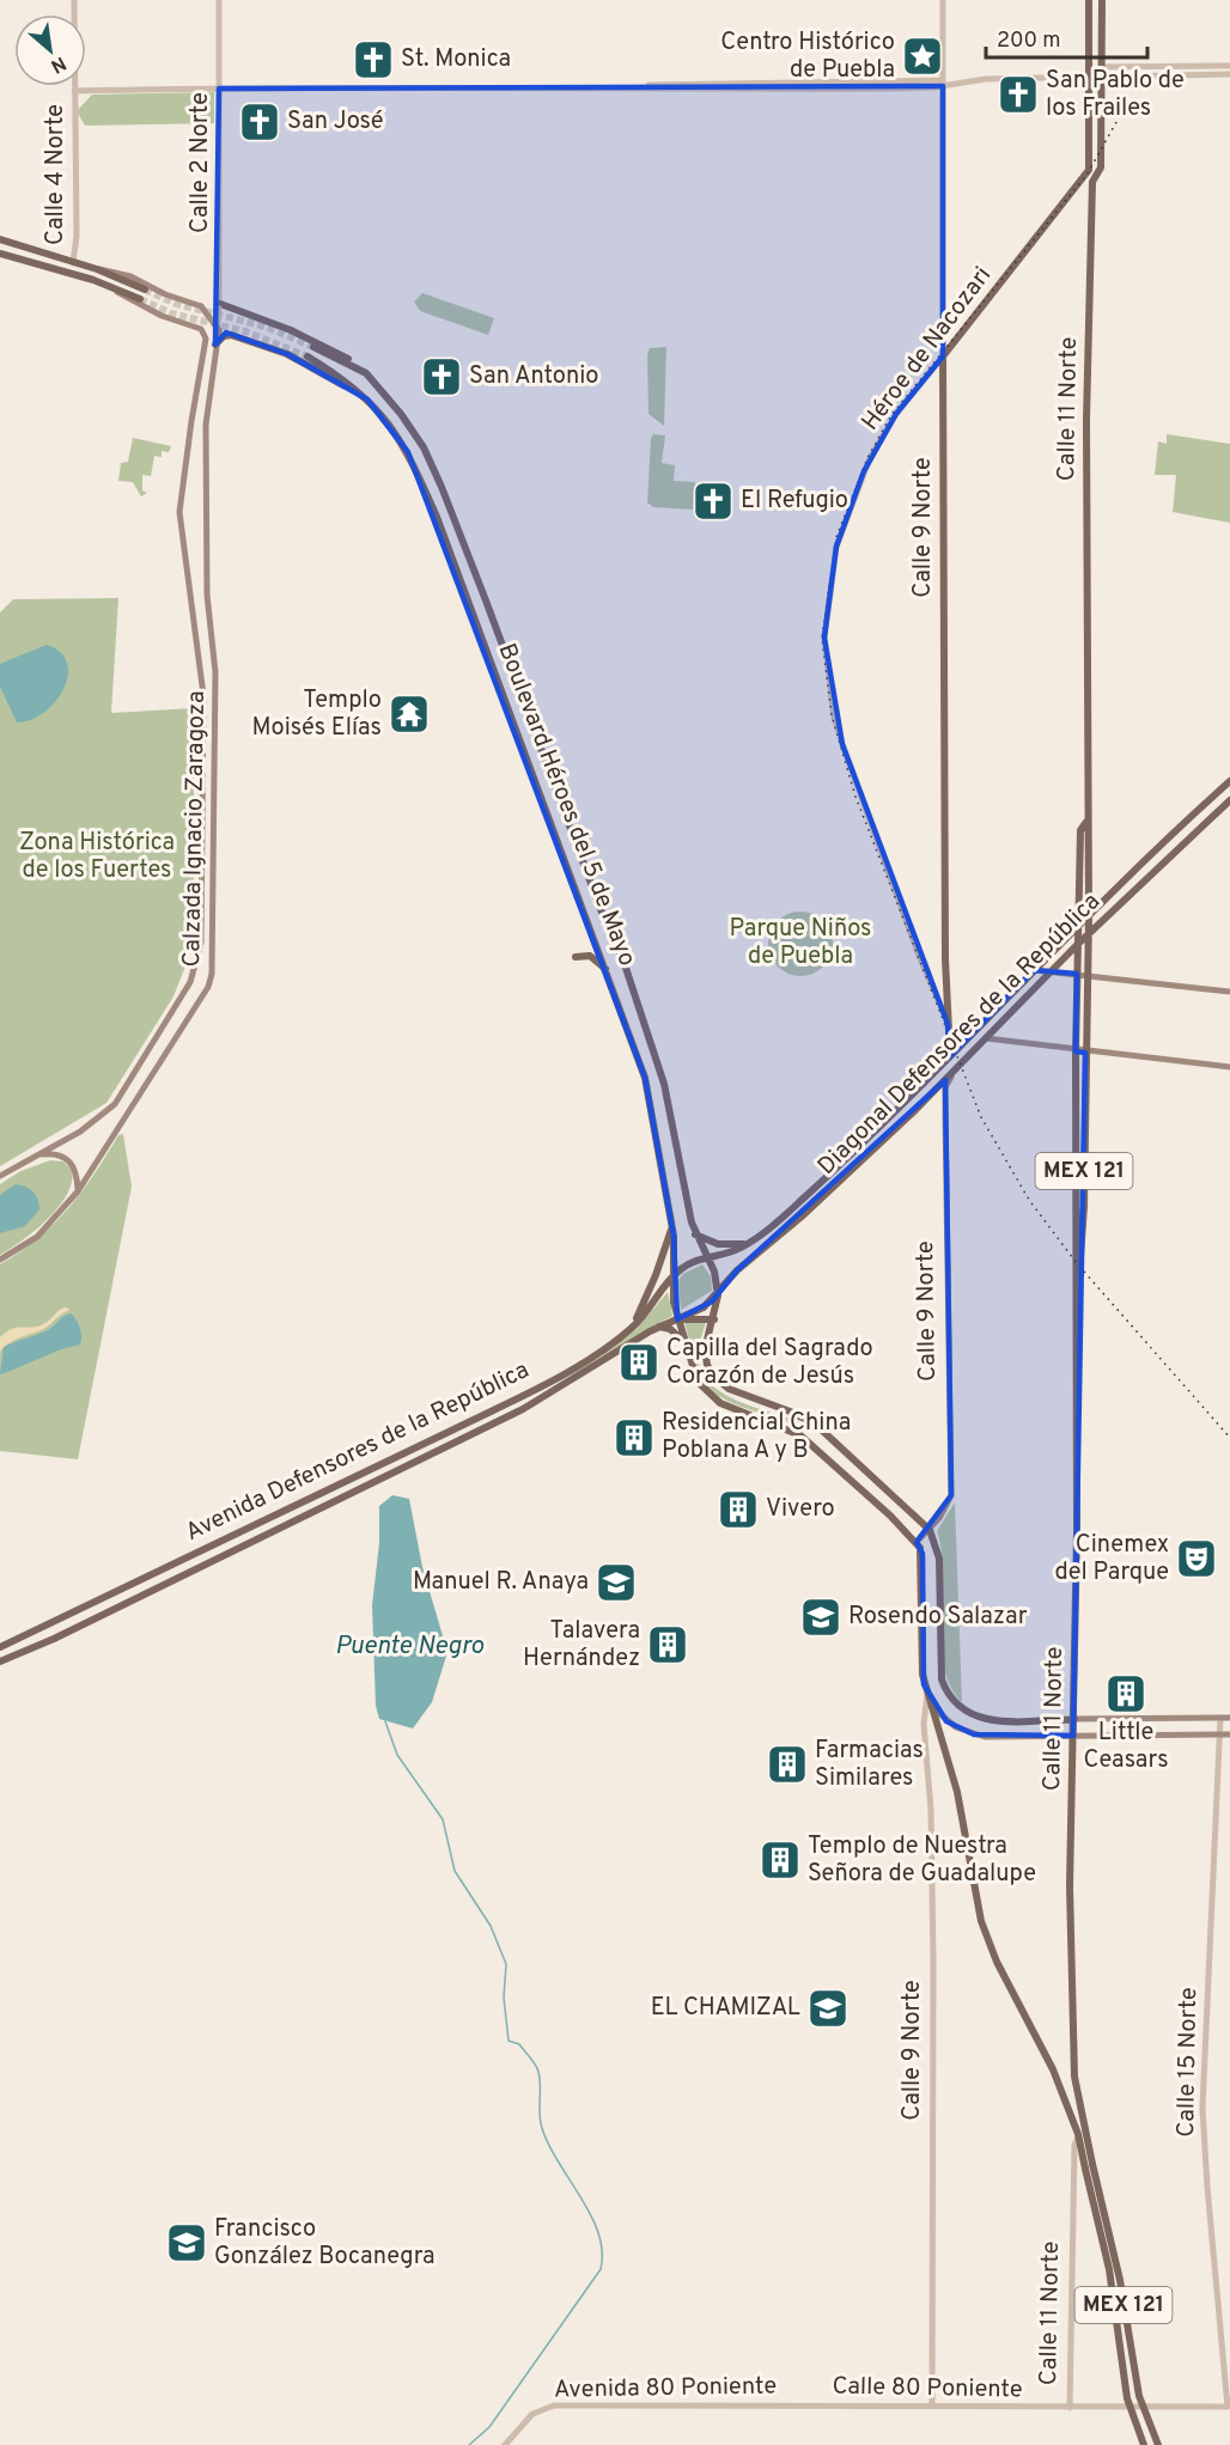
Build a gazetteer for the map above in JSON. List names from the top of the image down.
{
  "streets": {
    "main road": [
      "Héroe de Nacozari",
      "Calle 11 Norte",
      "Calle 9 Norte",
      "Boulevard Héroes del 5 de Mayo",
      "Calzada Ignacio Zaragoza",
      "Diagonal Defensores de la República",
      "MEX 121",
      "Avenida Defensores de la República"
    ],
    "street": [
      "Calle 2 Norte",
      "Calle 4 Norte",
      "Calle 15 Norte",
      "Avenida 80 Poniente",
      "Calle 80 Poniente"
    ]
  },
  "crossings": [
    ["Calle 2 Norte", "Calzada Ignacio Zaragoza"],
    ["Héroe de Nacozari", "Calle 9 Norte"],
    ["Calle 11 Norte", "Diagonal Defensores de la República"],
    ["Calle 11 Norte", "MEX 121"],
    ["Calle 11 Norte", "Calle 80 Poniente"],
    ["Calle 9 Norte", "Boulevard Héroes del 5 de Mayo"],
    ["Calle 9 Norte", "Diagonal Defensores de la República"],
    ["Calle 9 Norte", "Calle 80 Poniente"],
    ["Boulevard Héroes del 5 de Mayo", "Diagonal Defensores de la República"],
    ["Boulevard Héroes del 5 de Mayo", "Avenida Defensores de la República"],
    ["Diagonal Defensores de la República", "Avenida Defensores de la República"],
    ["Calle 15 Norte", "Calle 80 Poniente"],
    ["Avenida 80 Poniente", "Calle 80 Poniente"]
  ],
  "water": ["Puente Negro"],
  "parks": ["Zona Histórica de los Fuertes", "Parque Niños de Puebla"],
  "places": {
    "place": ["Centro Histórico de Puebla"],
    "church": [
      "St. Monica",
      "San Pablo de los Frailes",
      "San José",
      "San Antonio",
      "El Refugio"
    ],
    "temple": ["Templo Moisés Elías"],
    "building": [
      "Capilla del Sagrado Corazón de Jesús",
      "Residencial China Poblana A y B",
      "Vivero",
      "Talavera Hernández",
      "Little Ceasars",
      "Farmacias Similares",
      "Templo de Nuestra Señora de Guadalupe"
    ],
    "theatre": ["Cinemex del Parque"],
    "school or university": [
      "Manuel R. Anaya",
      "Rosendo Salazar",
      "EL CHAMIZAL",
      "Francisco González Bocanegra"
    ]
  },
  "scale_bar": "200 m",
  "north": "bottom right"
}
